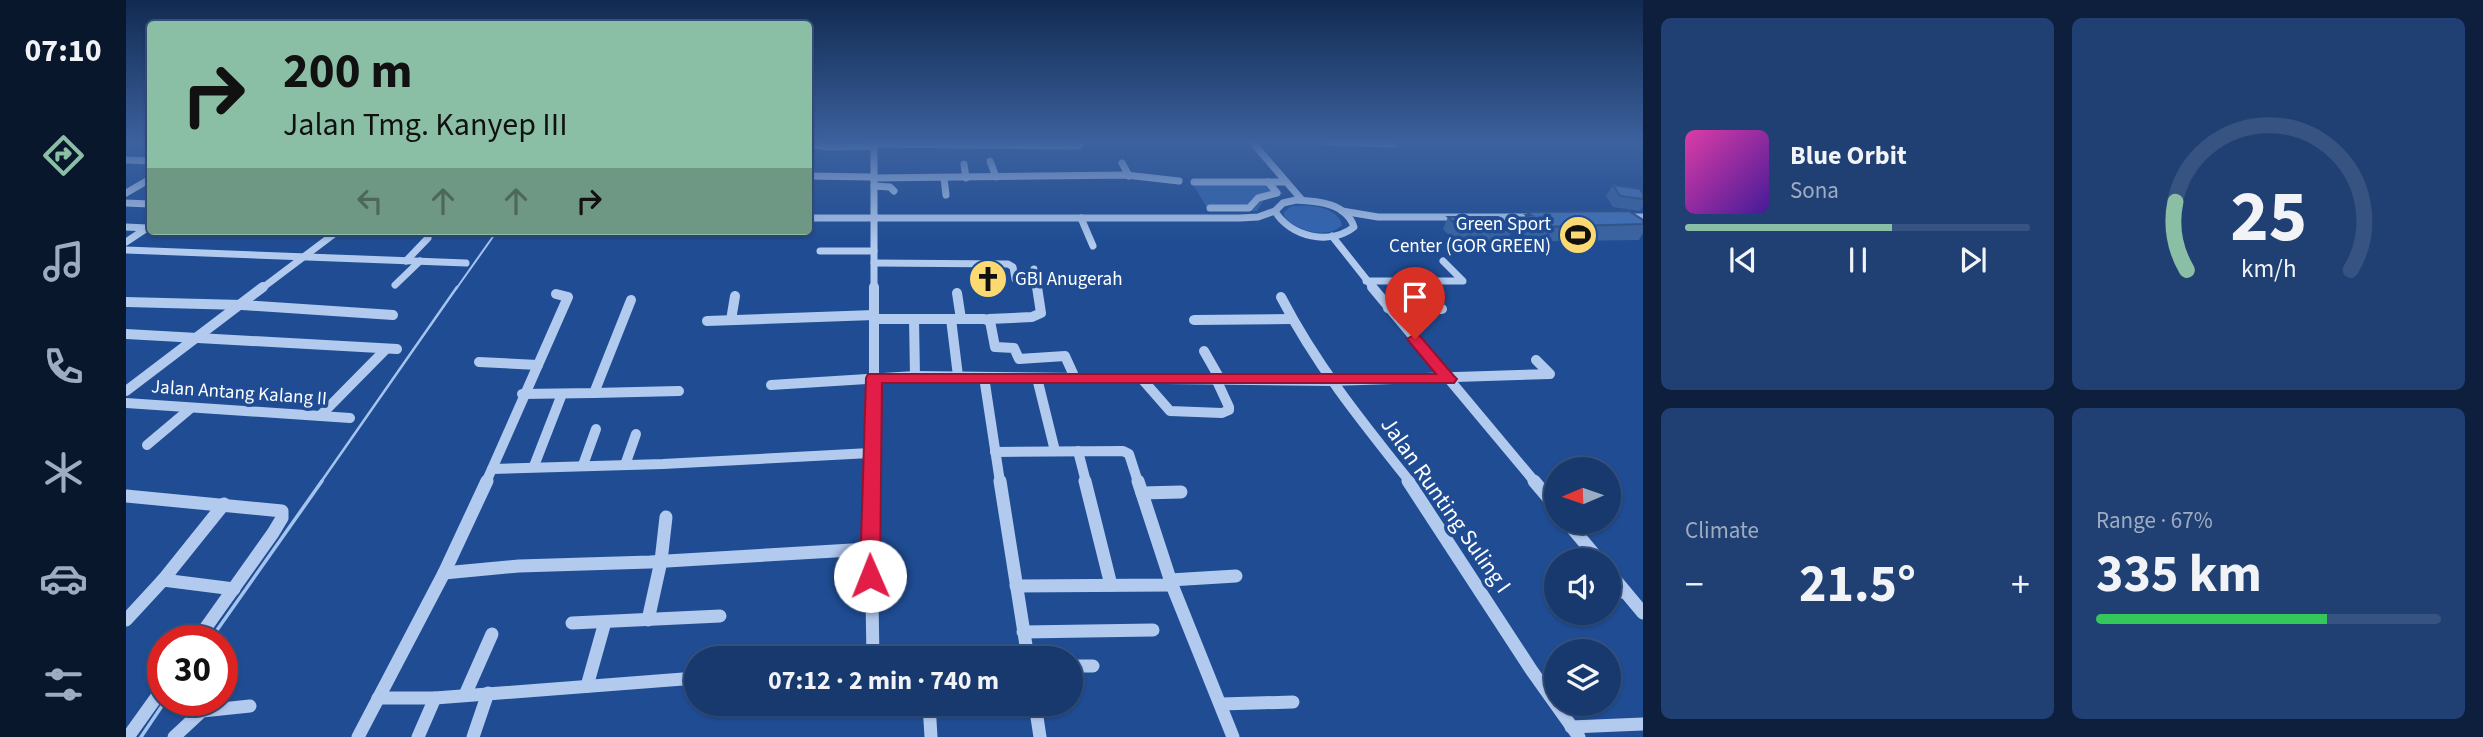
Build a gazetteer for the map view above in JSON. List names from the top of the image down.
{
  "streets": {
    "street": ["Jalan Antang Kalang II", "Jalan Runting Suling I"]
  },
  "places": {
    "sports": ["Green Sport Center (GOR GREEN)"],
    "church": ["GBI Anugerah"]
  },
  "north": "left",
  "page": {
    "tabs": "07:10",
    "turn": ["200 m", "Jalan Tmg. Kanyep III"],
    "song": ["Blue Orbit", "Sona"],
    "tile": [
      "Climate",
      ["Range · 67%", "335 km"]
    ],
    "heat": ["−", "21.5°", "+"],
    "limit": "30",
    "trip": "07:12 · 2 min · 740 m",
    "gauge": ["25", "km/h"]
  }
}
